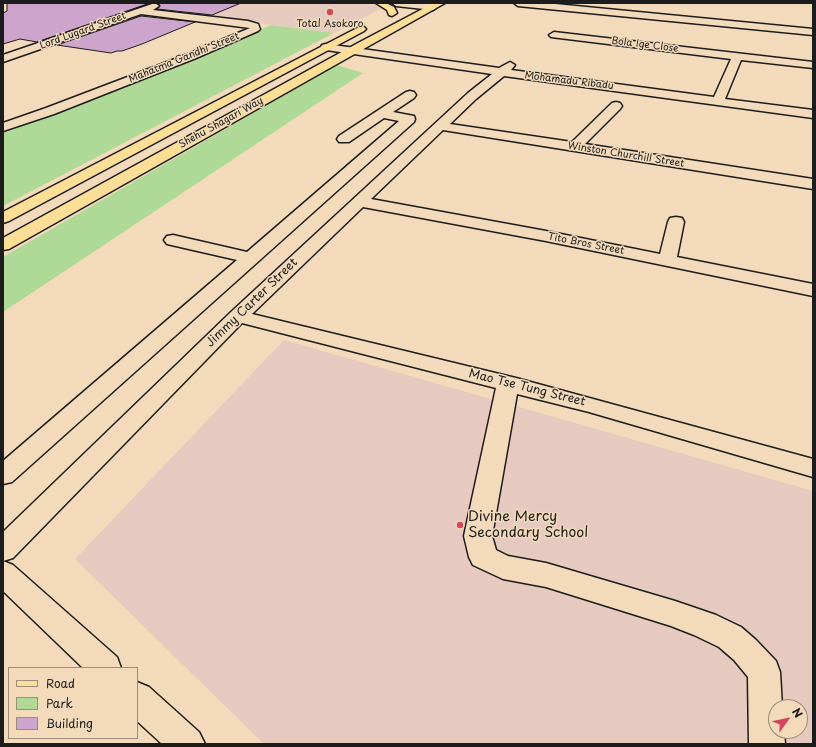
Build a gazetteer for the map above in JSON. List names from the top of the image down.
{
  "streets": {
    "main road": ["Shehu Shagari Way"],
    "street": [
      "Lord Lugard Street",
      "Bola Ige Close",
      "Mahatma Gandhi Street",
      "Mohamadu Ribadu",
      "Winston Churchill Street",
      "Tito Bros Street",
      "Jimmy Carter Street",
      "Mao Tse Tung Street"
    ]
  },
  "crossings": [
    ["Lord Lugard Street", "Mahatma Gandhi Street"],
    ["Mohamadu Ribadu", "Shehu Shagari Way"],
    ["Mohamadu Ribadu", "Jimmy Carter Street"],
    ["Winston Churchill Street", "Jimmy Carter Street"],
    ["Tito Bros Street", "Jimmy Carter Street"],
    ["Jimmy Carter Street", "Mao Tse Tung Street"]
  ],
  "places": ["Total Asokoro", "Divine Mercy Secondary School"],
  "legend": ["Road", "Park", "Building"],
  "north": "top right"
}
